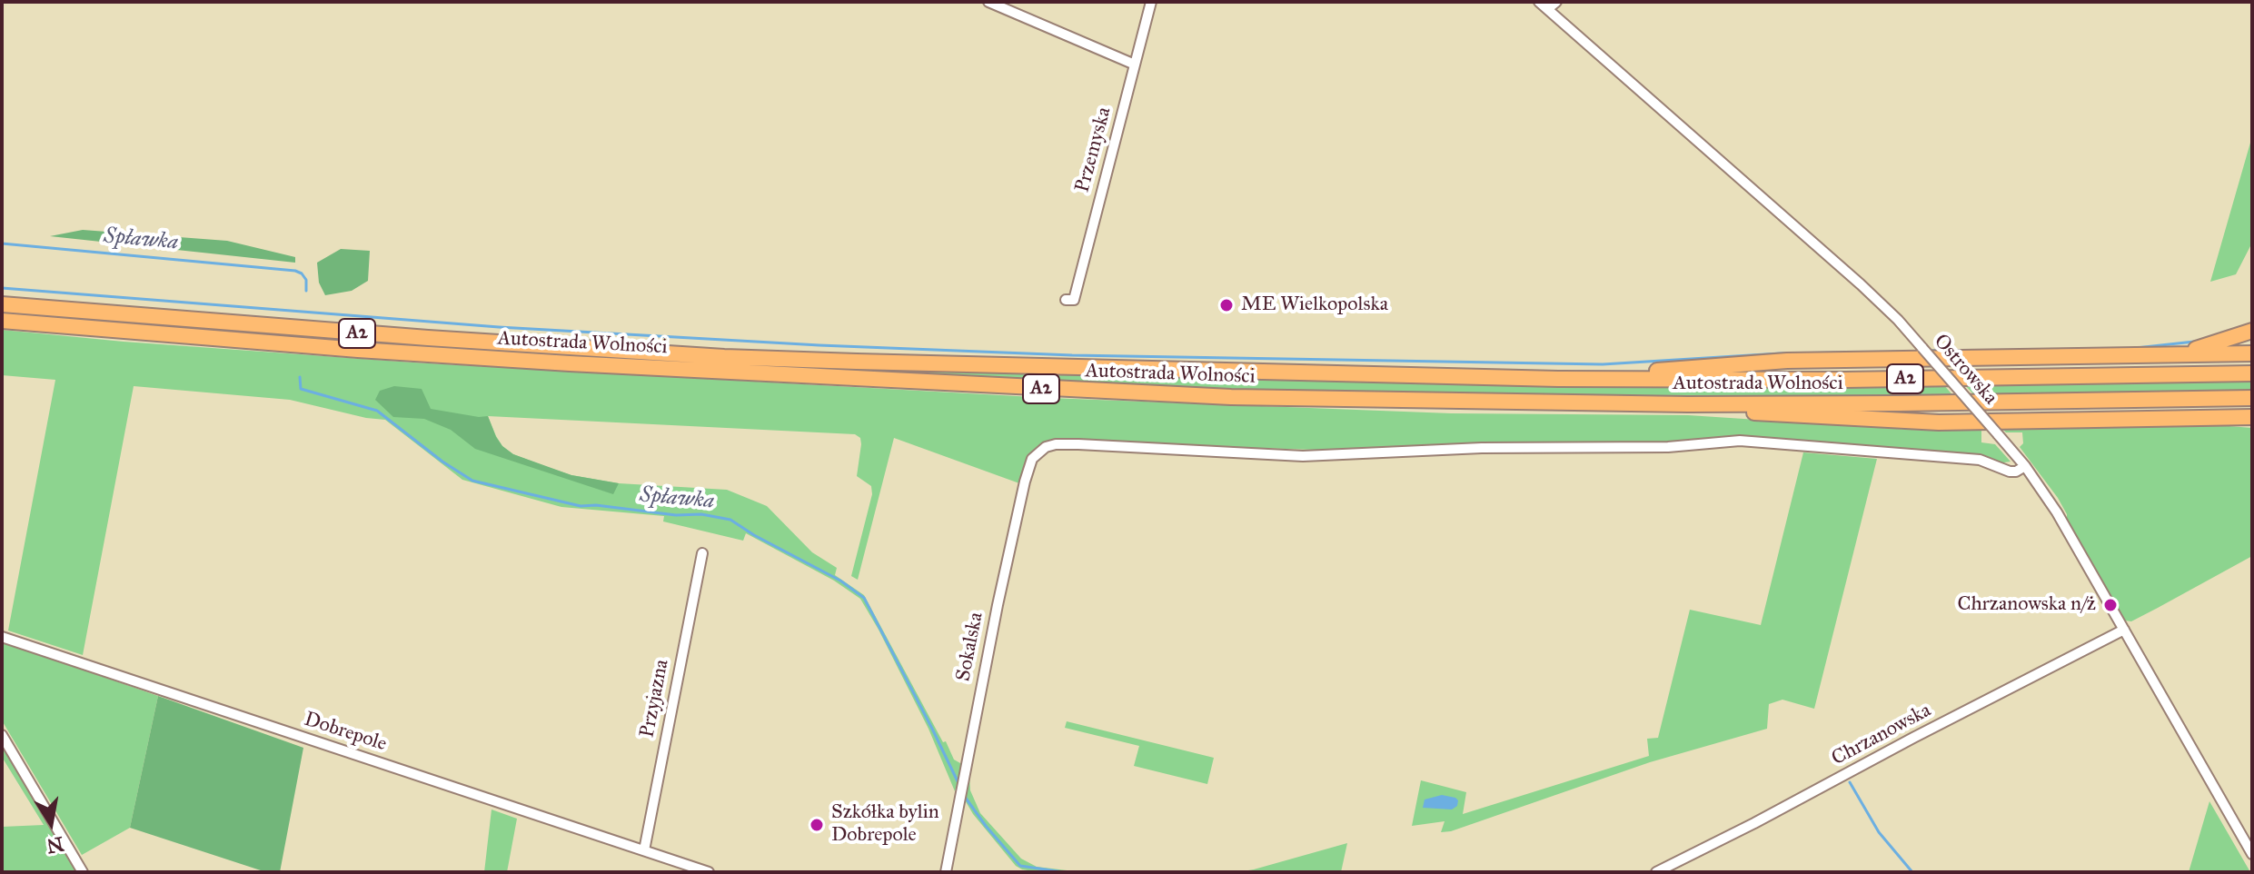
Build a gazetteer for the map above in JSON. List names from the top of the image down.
{
  "streets": {
    "highway": ["A2", "Autostrada Wolności"],
    "street": [
      "Przemyska",
      "Ostrowska",
      "Sokalska",
      "Przyjazna",
      "Dobrepole",
      "Chrzanowska"
    ]
  },
  "crossings": [
    ["Ostrowska", "Sokalska"],
    ["Ostrowska", "Chrzanowska"],
    ["Przyjazna", "Dobrepole"]
  ],
  "water": ["Spławka"],
  "places": ["ME Wielkopolska", "Chrzanowska n/ż", "Szkółka bylin Dobrepole"],
  "north": "bottom"
}
